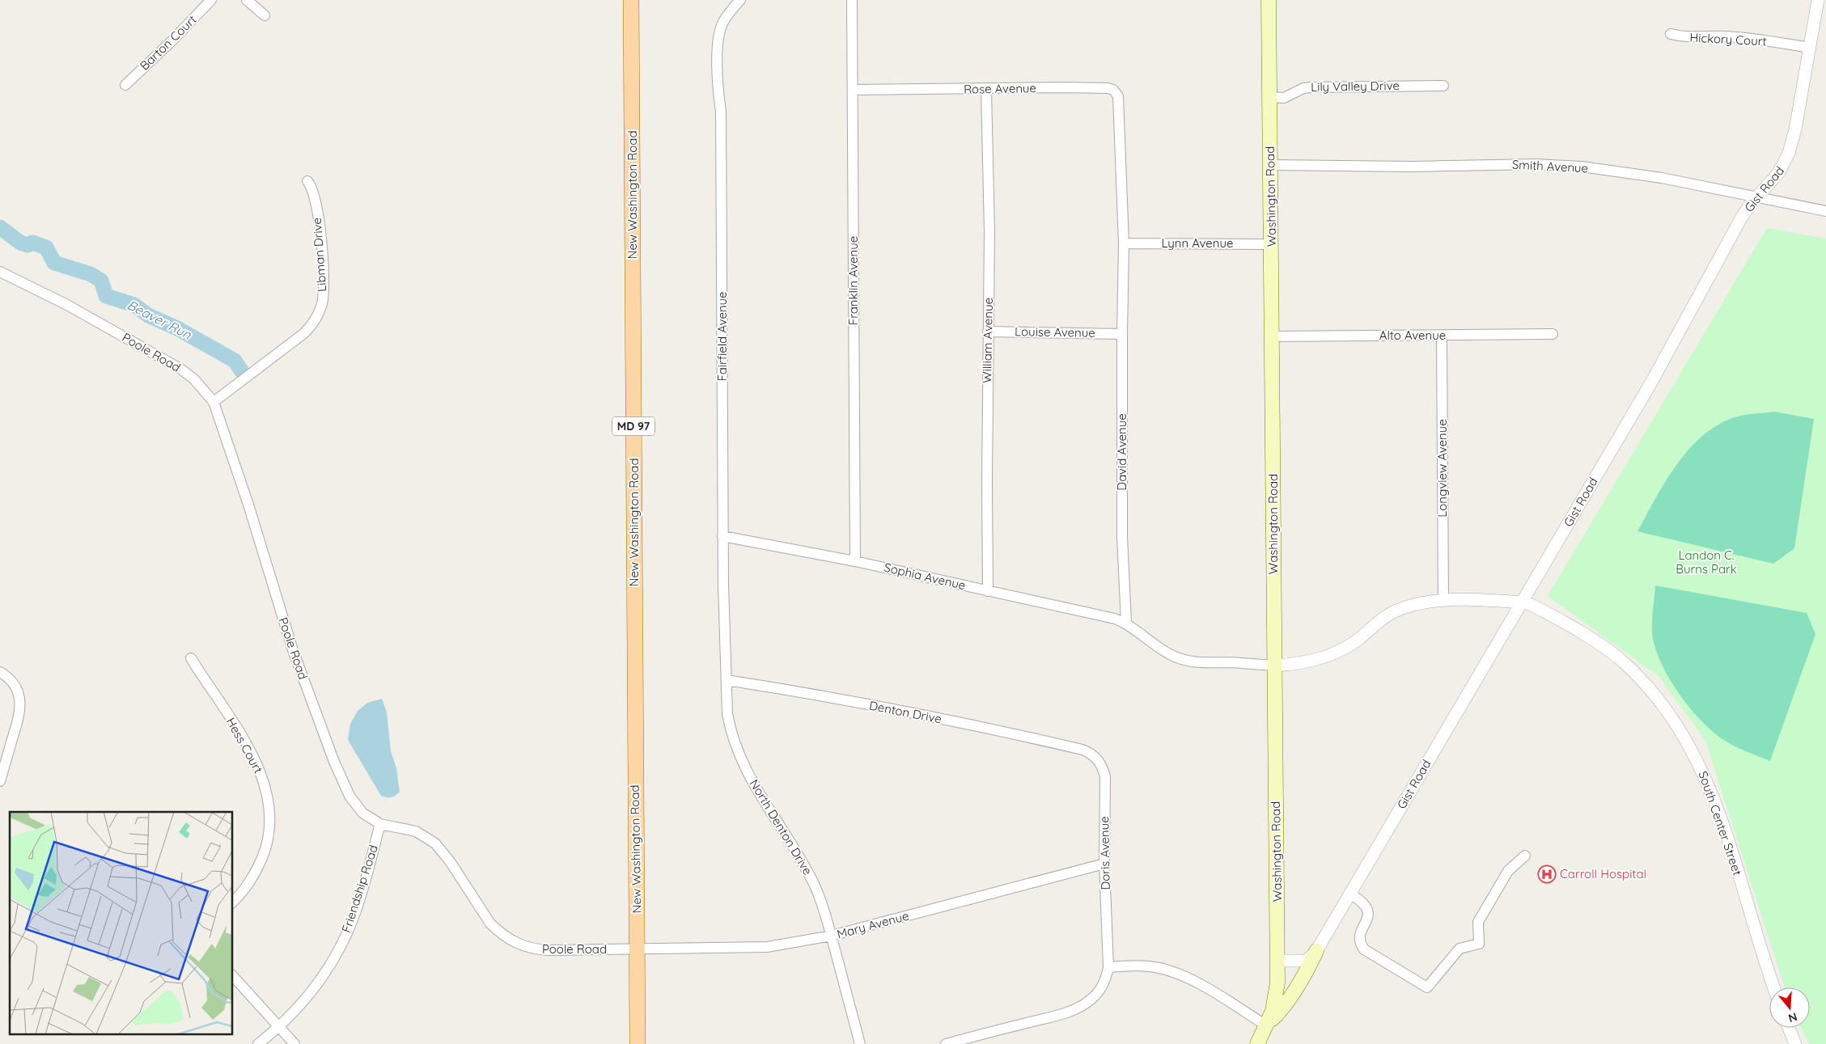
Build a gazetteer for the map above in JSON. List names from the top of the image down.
{
  "streets": {
    "main road": ["New Washington Road", "Washington Road", "MD 97"],
    "street": [
      "Hickory Court",
      "Barton Court",
      "Lily Valley Drive",
      "Rose Avenue",
      "Smith Avenue",
      "Gist Road",
      "Lynn Avenue",
      "Libman Drive",
      "Franklin Avenue",
      "Louise Avenue",
      "Alto Avenue",
      "Fairfield Avenue",
      "William Avenue",
      "Poole Road",
      "David Avenue",
      "Longview Avenue",
      "Sophia Avenue",
      "Denton Drive",
      "Hess Court",
      "South Center Street",
      "North Denton Drive",
      "Doris Avenue",
      "Friendship Road",
      "Mary Avenue"
    ]
  },
  "crossings": [
    ["Hickory Court", "Gist Road"],
    ["Lily Valley Drive", "Washington Road"],
    ["Rose Avenue", "Franklin Avenue"],
    ["Rose Avenue", "William Avenue"],
    ["Rose Avenue", "David Avenue"],
    ["Smith Avenue", "Gist Road"],
    ["Smith Avenue", "Washington Road"],
    ["Gist Road", "Washington Road"],
    ["Gist Road", "South Center Street"],
    ["New Washington Road", "Poole Road"],
    ["New Washington Road", "Mary Avenue"],
    ["Washington Road", "Lynn Avenue"],
    ["Washington Road", "Alto Avenue"],
    ["Washington Road", "South Center Street"],
    ["Lynn Avenue", "David Avenue"],
    ["Libman Drive", "Poole Road"],
    ["Franklin Avenue", "Sophia Avenue"],
    ["Louise Avenue", "William Avenue"],
    ["Louise Avenue", "David Avenue"],
    ["Alto Avenue", "Longview Avenue"],
    ["Fairfield Avenue", "Sophia Avenue"],
    ["Fairfield Avenue", "Denton Drive"],
    ["Fairfield Avenue", "North Denton Drive"],
    ["William Avenue", "Sophia Avenue"],
    ["Poole Road", "Friendship Road"],
    ["Poole Road", "Mary Avenue"],
    ["David Avenue", "Sophia Avenue"],
    ["Longview Avenue", "South Center Street"],
    ["Denton Drive", "North Denton Drive"],
    ["Denton Drive", "Doris Avenue"],
    ["North Denton Drive", "Mary Avenue"],
    ["Doris Avenue", "Mary Avenue"]
  ],
  "water": ["Beaver Run"],
  "parks": ["Landon C. Burns Park"],
  "places": {
    "hospital": ["Carroll Hospital"]
  },
  "north": "bottom"
}
